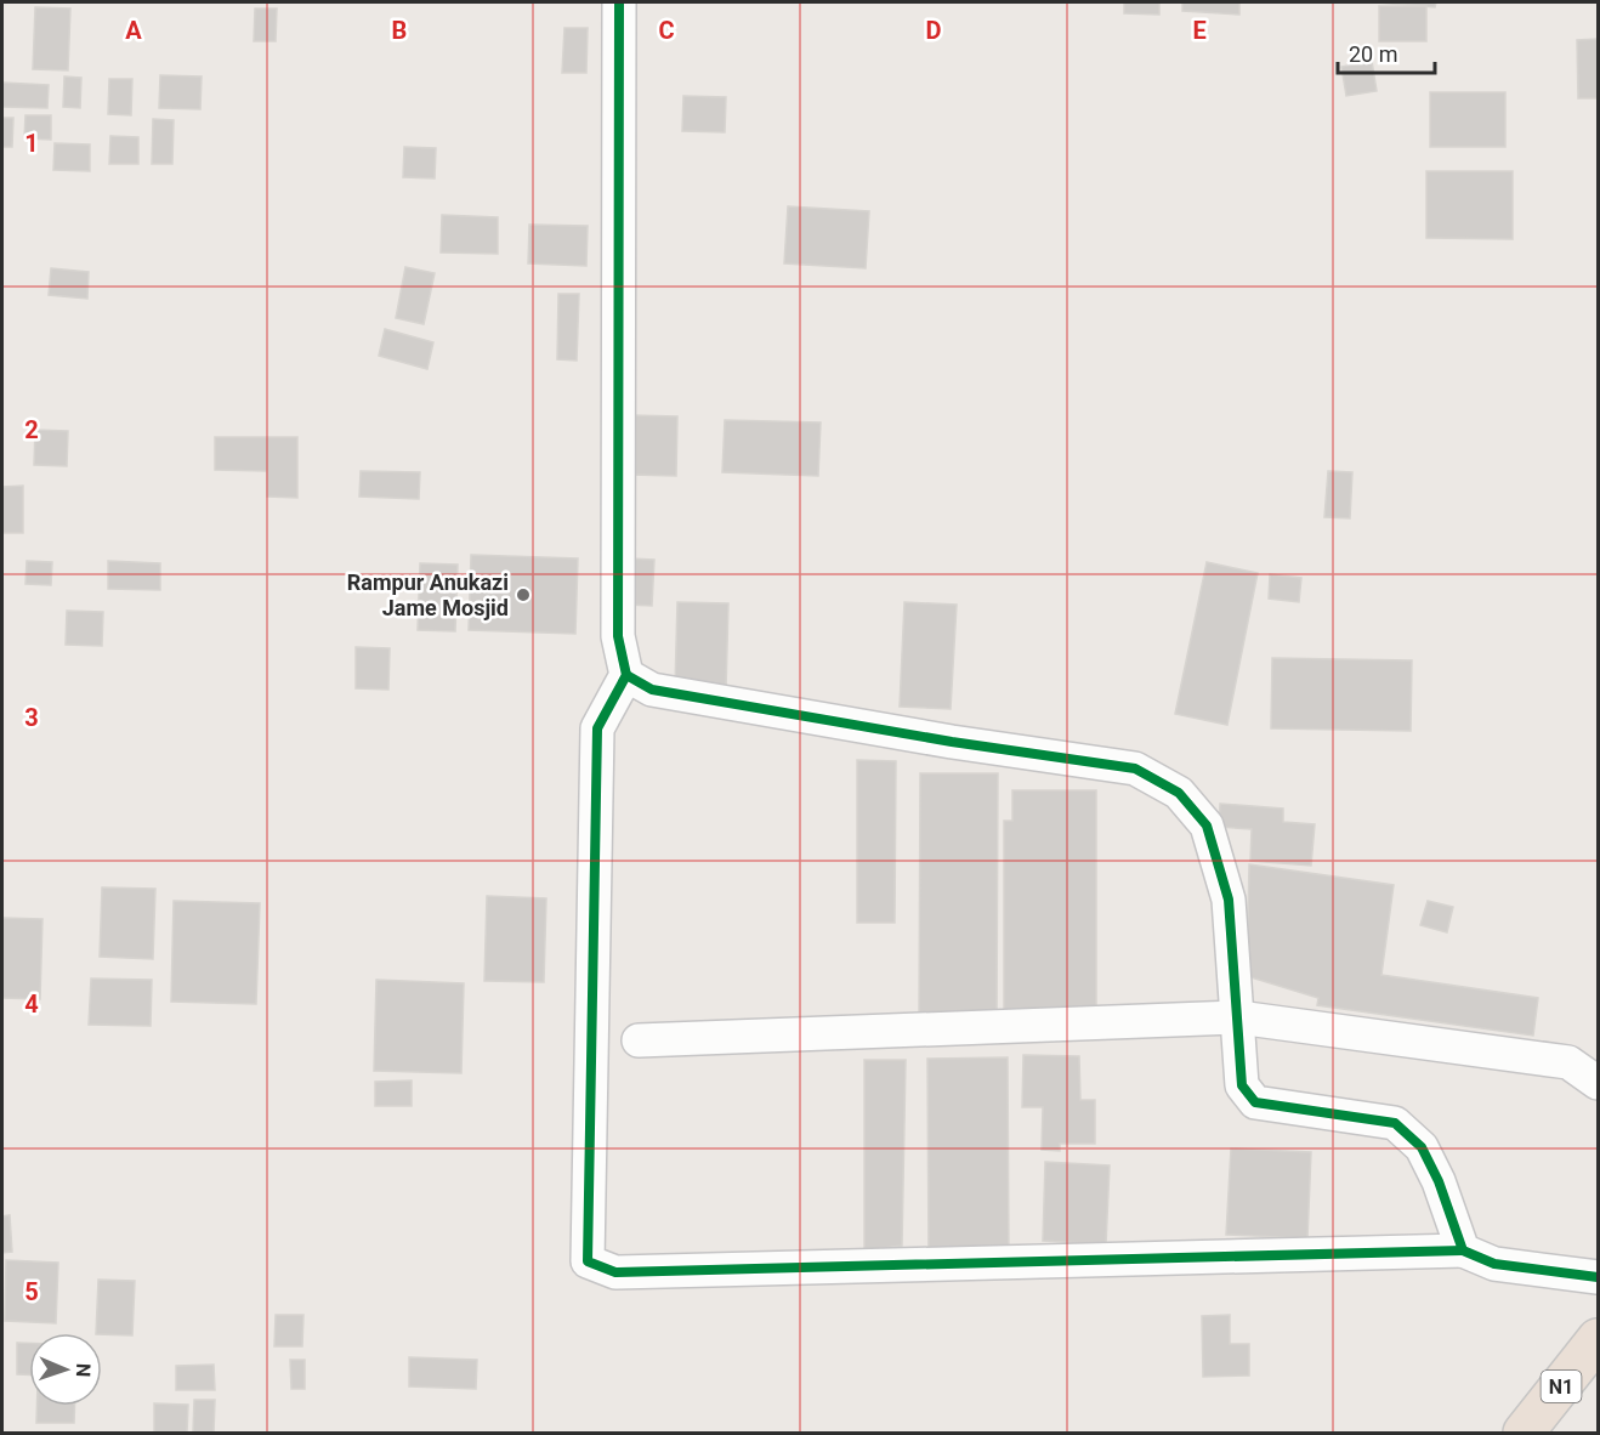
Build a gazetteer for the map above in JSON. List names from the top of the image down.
{
  "streets": {
    "highway": ["N1"]
  },
  "places": ["Rampur Anukazi Jame Mosjid"],
  "scale_bar": "20 m",
  "north": "right",
  "grid": {
    "columns": [
      "A",
      "B",
      "C",
      "D",
      "E"
    ],
    "rows": [
      "1",
      "2",
      "3",
      "4",
      "5"
    ]
  }
}
